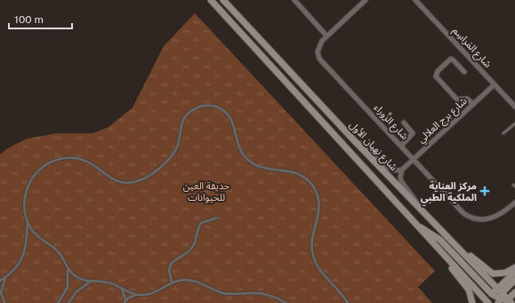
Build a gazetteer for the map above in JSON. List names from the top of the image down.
{
  "streets": {
    "main road": ["شارع نهيان الأول"],
    "street": ["شارع المَراسِم", "شارع برج العلالي", "شارع الزَّوراء"]
  },
  "crossings": [
    ["شارع المَراسِم", "شارع برج العلالي"],
    ["شارع برج العلالي", "شارع الزَّوراء"]
  ],
  "parks": ["حديقة العين للحيوانات"],
  "places": {
    "health": ["مركز العناية الملكية الطبي"]
  },
  "scale_bar": "100 m"
}
